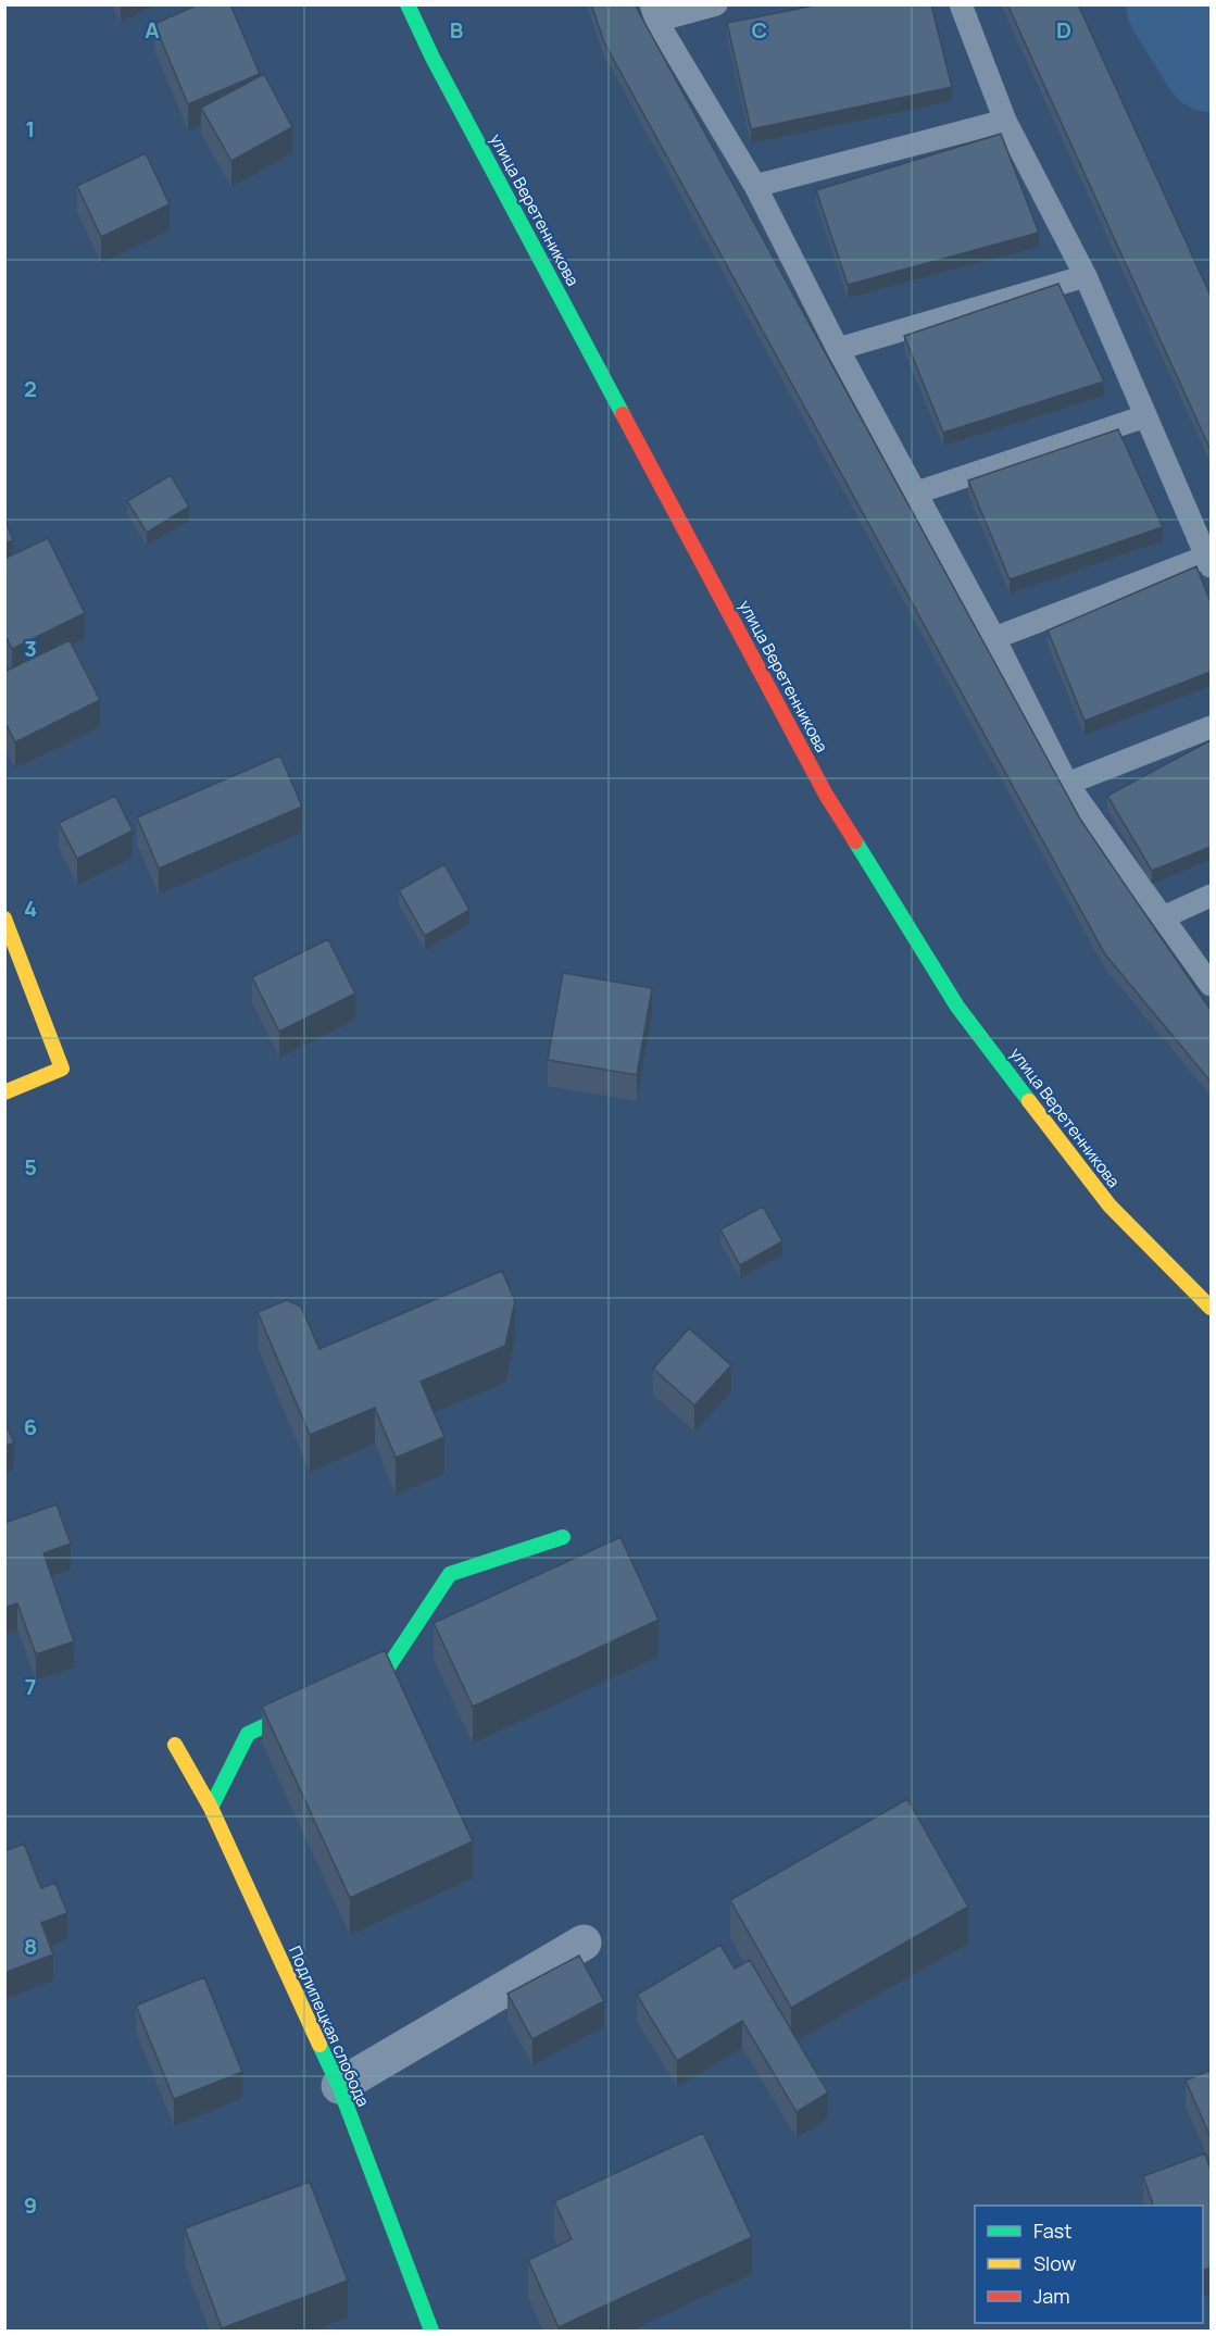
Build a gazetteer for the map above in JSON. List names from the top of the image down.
{
  "streets": {
    "main road": ["улица Веретенникова", "Подлипецкая слобода"]
  },
  "legend": ["Fast", "Slow", "Jam"],
  "grid": {
    "columns": [
      "A",
      "B",
      "C",
      "D"
    ],
    "rows": [
      "1",
      "2",
      "3",
      "4",
      "5",
      "6",
      "7",
      "8",
      "9"
    ]
  }
}
